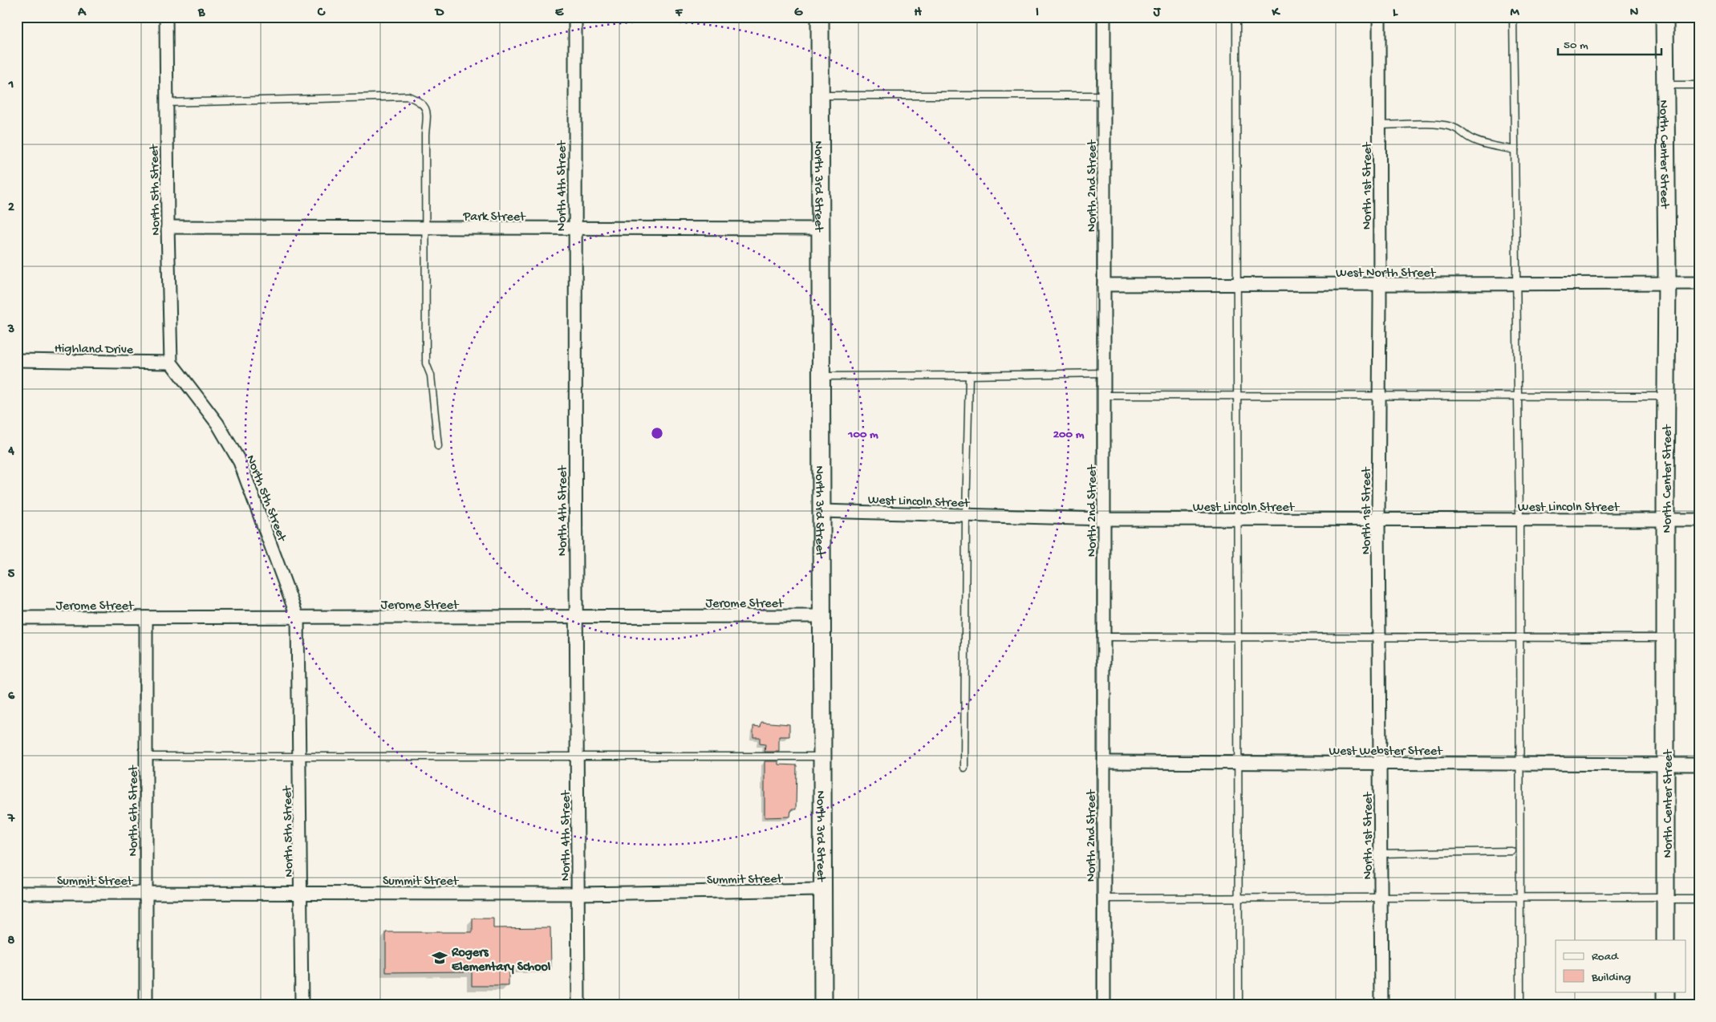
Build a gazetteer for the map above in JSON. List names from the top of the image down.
{
  "streets": {
    "street": [
      "North Center Street",
      "North 4th Street",
      "North 3rd Street",
      "North 2nd Street",
      "North 1st Street",
      "North 5th Street",
      "Park Street",
      "West North Street",
      "Highland Drive",
      "West Lincoln Street",
      "Jerome Street",
      "West Webster Street",
      "North 6th Street",
      "Summit Street"
    ]
  },
  "crossings": [
    ["North Center Street", "West North Street"],
    ["North Center Street", "West Lincoln Street"],
    ["North Center Street", "West Webster Street"],
    ["North 4th Street", "Park Street"],
    ["North 4th Street", "Jerome Street"],
    ["North 4th Street", "Summit Street"],
    ["North 3rd Street", "Park Street"],
    ["North 3rd Street", "West Lincoln Street"],
    ["North 3rd Street", "Jerome Street"],
    ["North 3rd Street", "Summit Street"],
    ["North 2nd Street", "West North Street"],
    ["North 2nd Street", "West Lincoln Street"],
    ["North 2nd Street", "West Webster Street"],
    ["North 1st Street", "West North Street"],
    ["North 1st Street", "West Lincoln Street"],
    ["North 1st Street", "West Webster Street"],
    ["North 5th Street", "Park Street"],
    ["North 5th Street", "Highland Drive"],
    ["North 5th Street", "Jerome Street"],
    ["North 5th Street", "Summit Street"],
    ["Jerome Street", "North 6th Street"],
    ["North 6th Street", "Summit Street"]
  ],
  "places": {
    "school or university": ["Rogers Elementary School"]
  },
  "legend": ["Road", "Building"],
  "scale_bar": "50 m",
  "grid": {
    "columns": [
      "A",
      "B",
      "C",
      "D",
      "E",
      "F",
      "G",
      "H",
      "I",
      "J",
      "K",
      "L",
      "M",
      "N"
    ],
    "rows": [
      "1",
      "2",
      "3",
      "4",
      "5",
      "6",
      "7",
      "8"
    ]
  },
  "rings": ["100 m", "200 m"]
}
